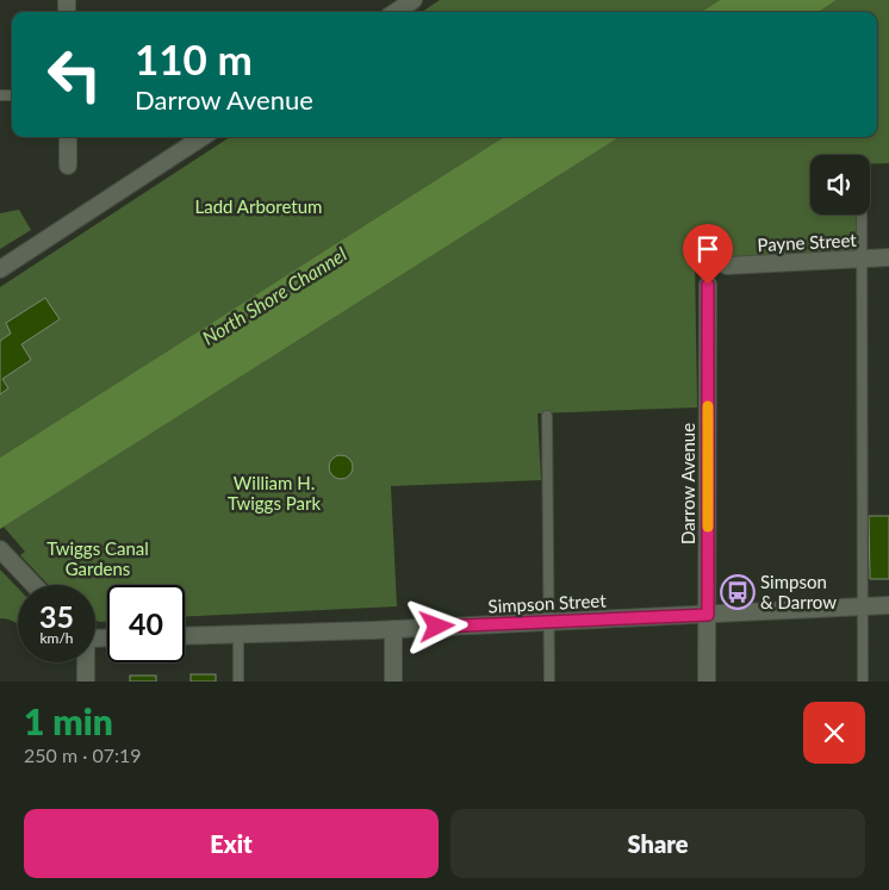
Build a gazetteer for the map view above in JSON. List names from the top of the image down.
{
  "streets": {
    "street": ["Payne Street", "Darrow Avenue", "Simpson Street"]
  },
  "crossings": [
    ["Darrow Avenue", "Simpson Street"]
  ],
  "water": ["North Shore Channel"],
  "parks": ["Ladd Arboretum", "William H. Twiggs Park", "Twiggs Canal Gardens"],
  "places": {
    "bus stop": ["Simpson & Darrow"]
  },
  "page": {
    "turn": ["110 m", "Darrow Avenue"],
    "speed": "35 km/h",
    "limit": "40",
    "heading": ["1 min", "250 m · 07:19"],
    "buttons": ["Exit", "Share"]
  }
}
